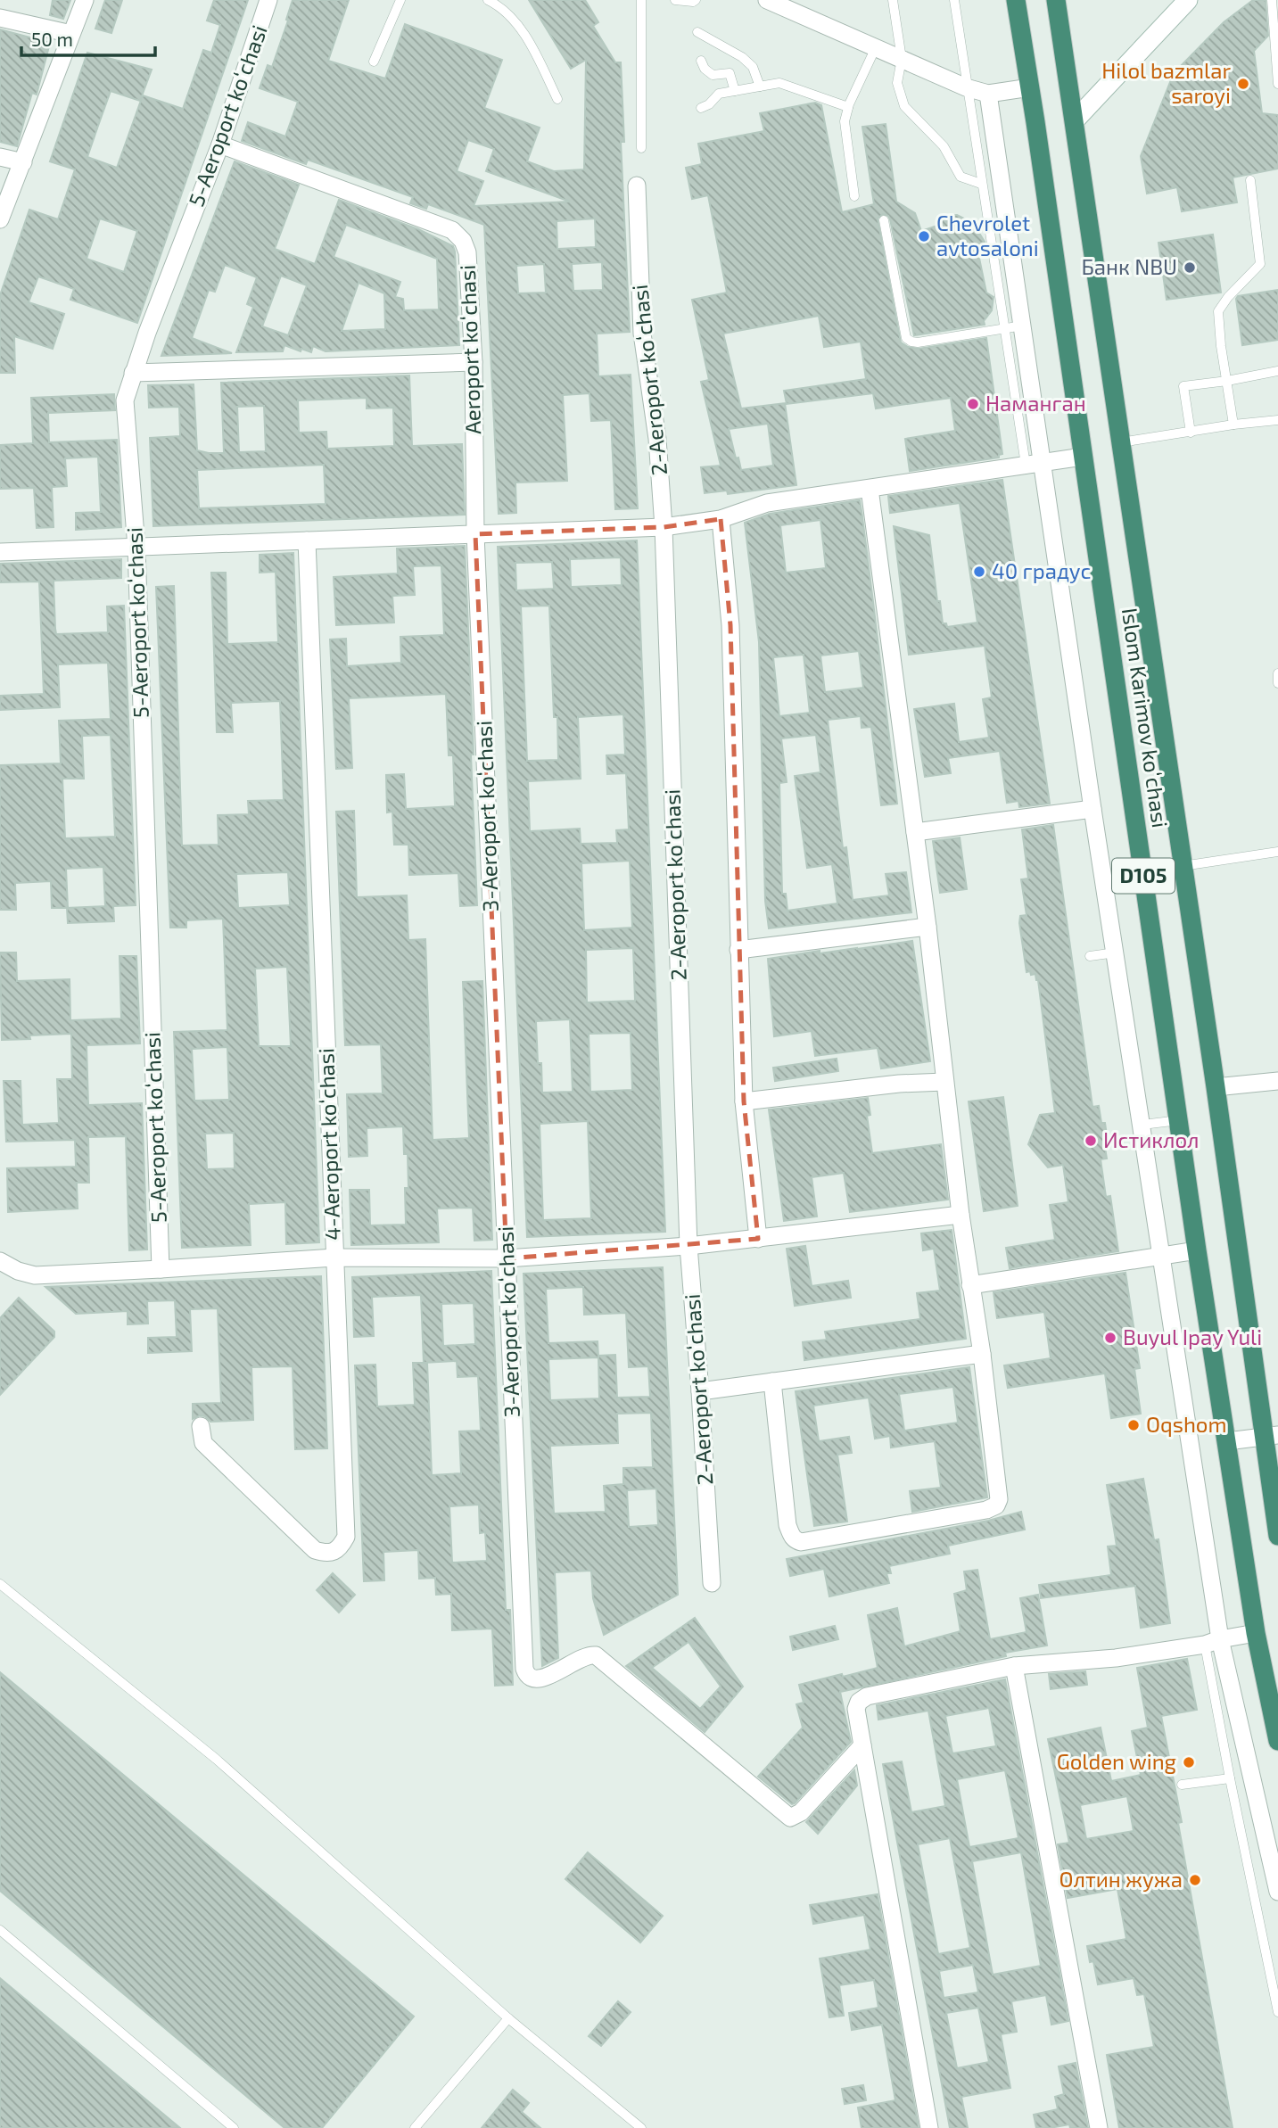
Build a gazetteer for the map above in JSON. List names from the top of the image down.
{
  "streets": {
    "highway": ["Islom Karimov koʻchasi", "D105"],
    "street": [
      "5-Aeroport koʻchasi",
      "Aeroport koʻchasi",
      "2-Aeroport koʻchasi",
      "3-Aeroport koʻchasi",
      "4-Aeroport koʻchasi"
    ]
  },
  "crossings": [
    ["5-Aeroport koʻchasi", "Aeroport koʻchasi"],
    ["Aeroport koʻchasi", "3-Aeroport koʻchasi"]
  ],
  "places": [
    "Hilol bazmlar saroyi",
    "Chevrolet avtosaloni",
    "Банк NBU",
    "Наманган",
    "40 градус",
    "Истиклол",
    "Buyul Ipay Yuli",
    "Oqshom",
    "Golden wing",
    "Олтин жужа"
  ],
  "scale_bar": "50 m"
}
